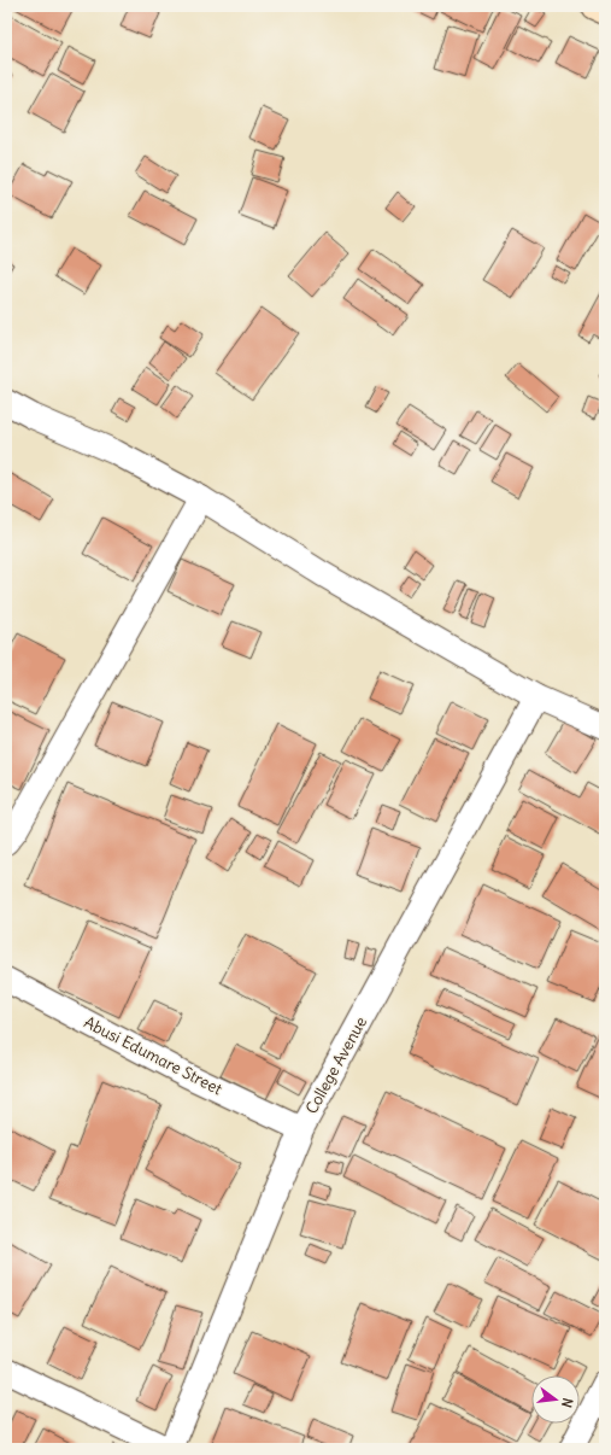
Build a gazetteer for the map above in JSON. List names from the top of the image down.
{
  "streets": {
    "street": ["Abusi Edumare Street", "College Avenue"]
  },
  "crossings": [
    ["Abusi Edumare Street", "College Avenue"]
  ],
  "north": "right"
}
